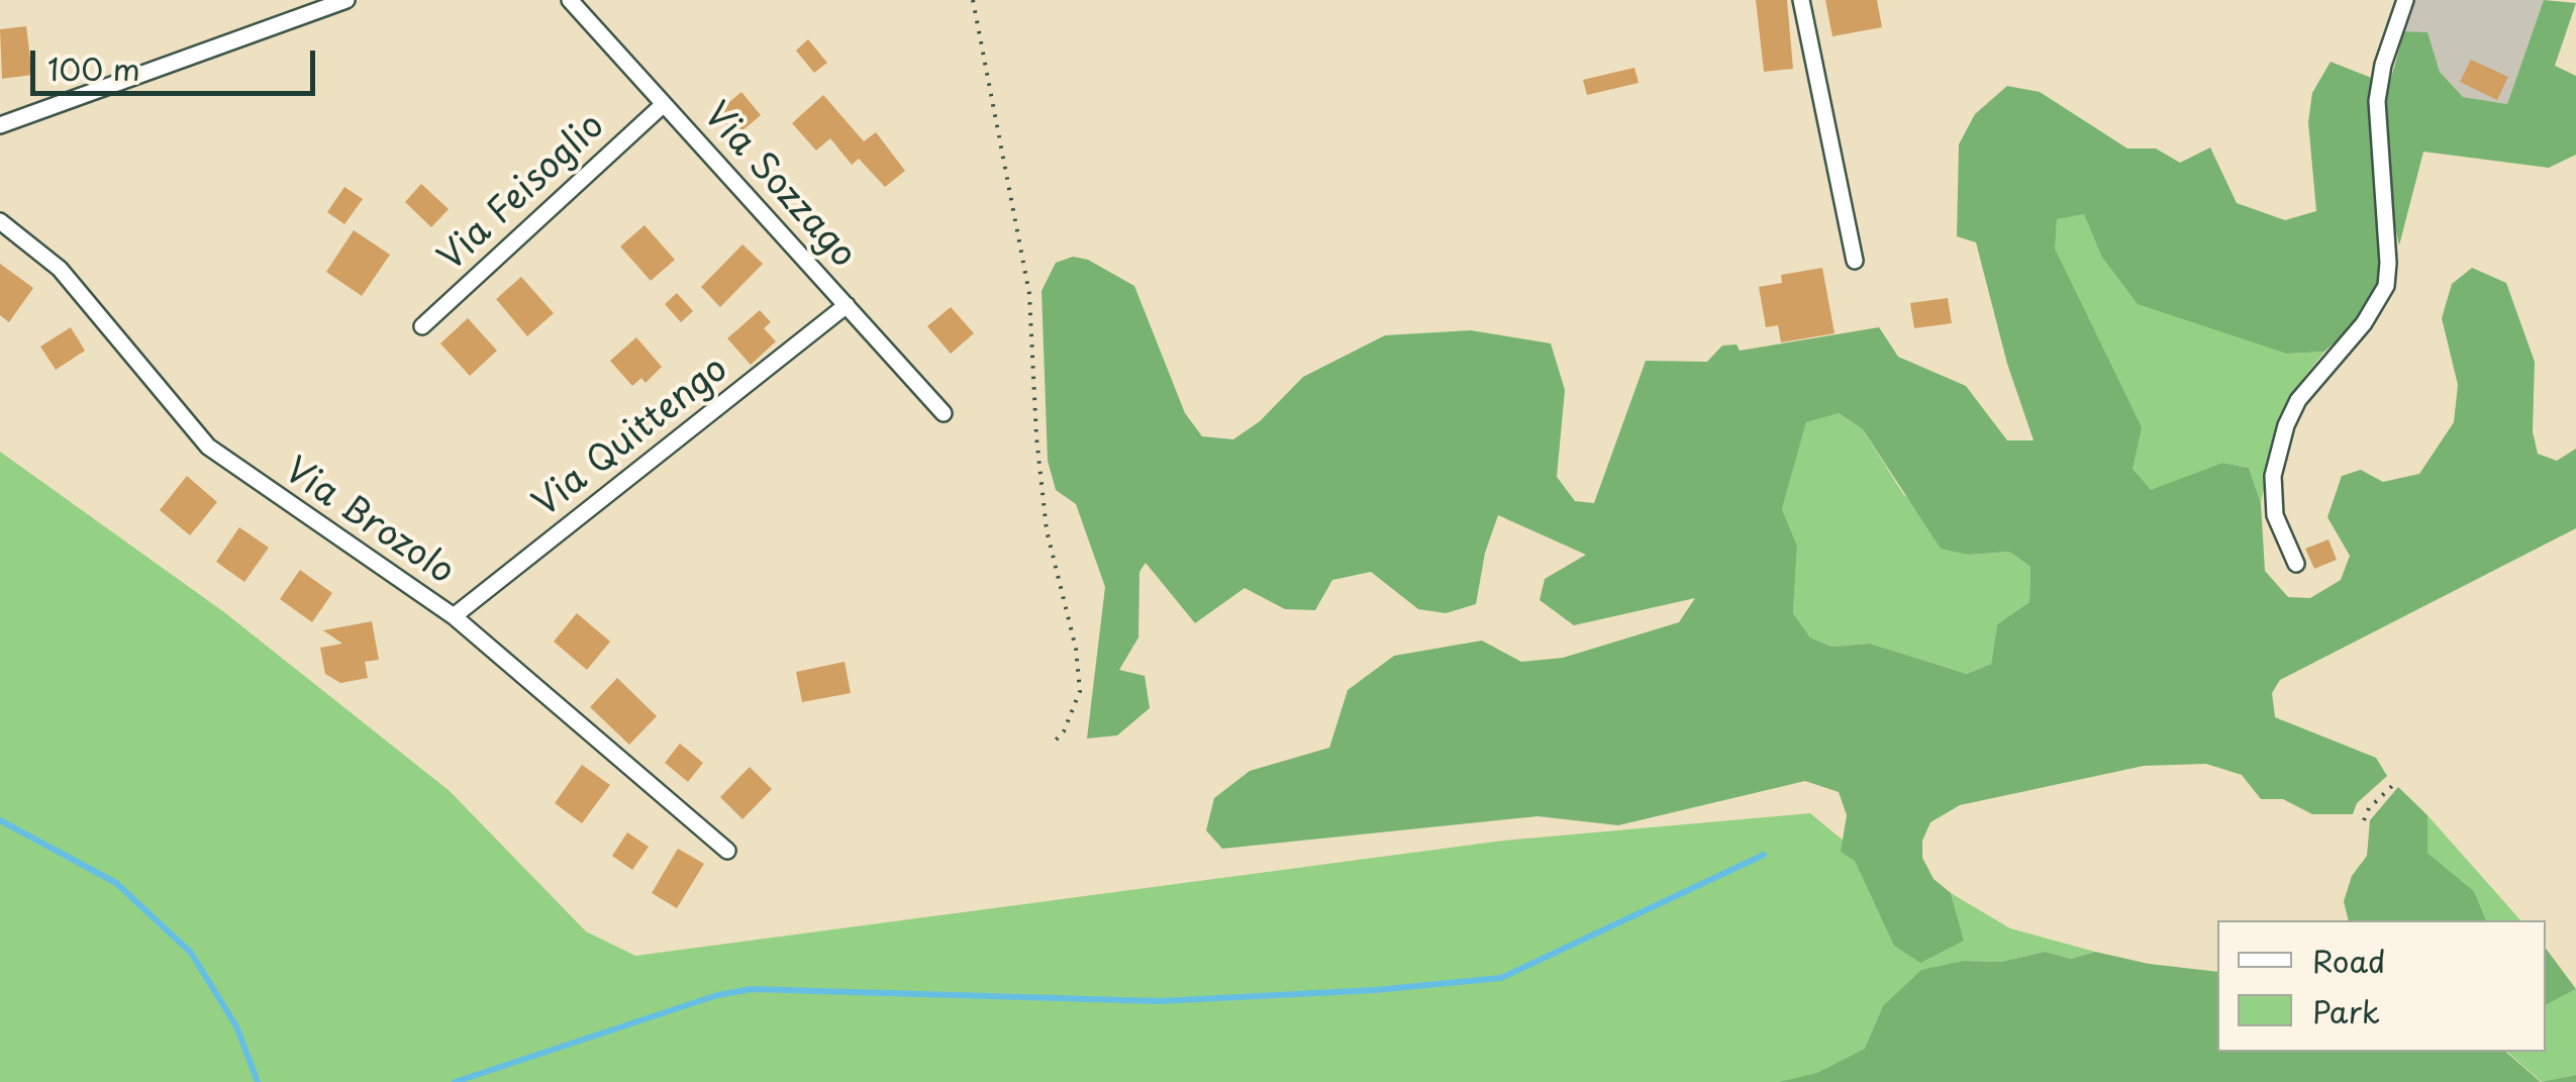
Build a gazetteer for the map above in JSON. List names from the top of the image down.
{
  "streets": {
    "street": [
      "Via Sozzago",
      "Via Feisoglio",
      "Via Quittengo",
      "Via Brozolo"
    ]
  },
  "crossings": [
    ["Via Sozzago", "Via Feisoglio"],
    ["Via Sozzago", "Via Quittengo"],
    ["Via Quittengo", "Via Brozolo"]
  ],
  "legend": ["Road", "Park"],
  "scale_bar": "100 m"
}
